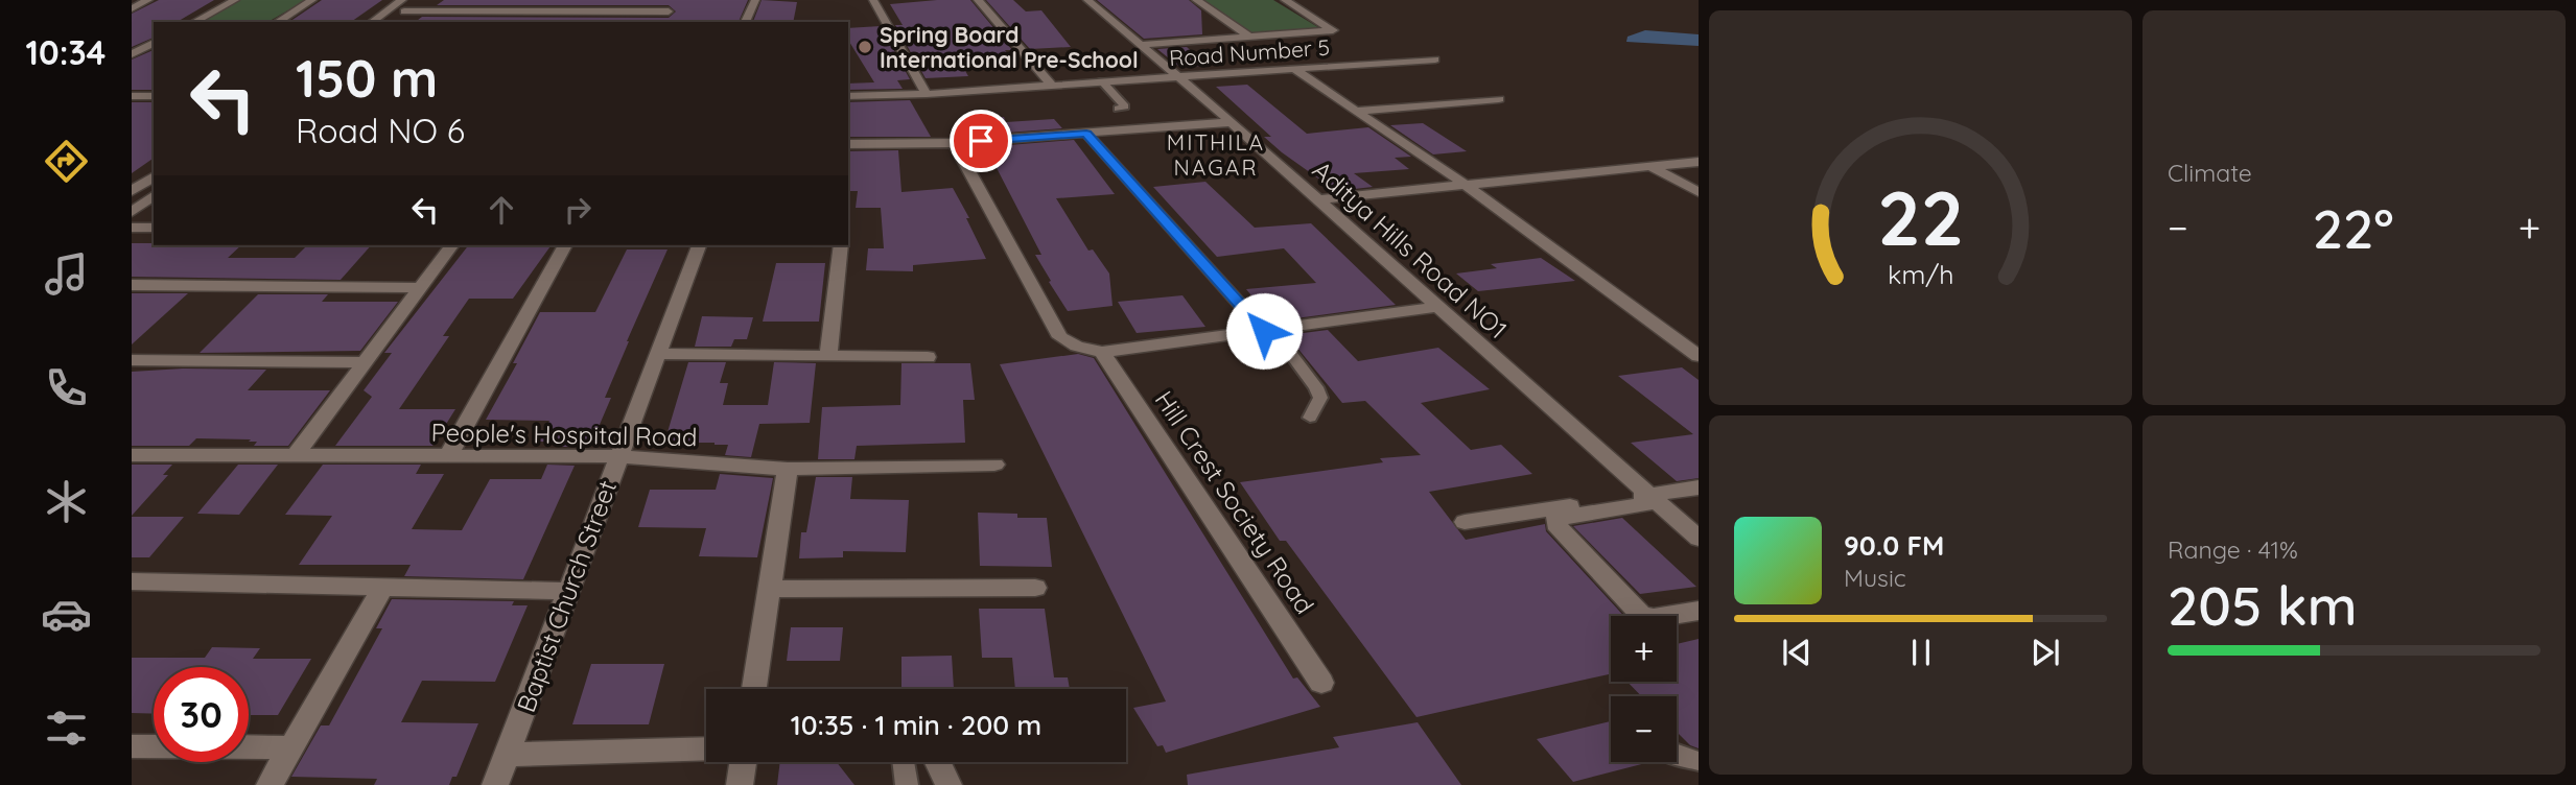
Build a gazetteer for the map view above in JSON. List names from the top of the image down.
{
  "streets": {
    "street": [
      "Road Number 5",
      "Aditya Hills Road NO1",
      "People's Hospital Road",
      "Hill Crest Society Road",
      "Baptist Church Street"
    ]
  },
  "crossings": [
    ["Road Number 5", "Aditya Hills Road NO1"],
    ["People's Hospital Road", "Baptist Church Street"]
  ],
  "districts": ["MITHILA NAGAR"],
  "places": ["Spring Board International Pre-School"],
  "page": {
    "tabs": "10:34",
    "tile": [
      "Climate",
      ["Range · 41%", "205 km"]
    ],
    "turn": ["150 m", "Road NO 6"],
    "heat": ["−", "22°", "+"],
    "song": ["90.0 FM", "Music"],
    "map_buttons": ["+", "−"],
    "limit": "30",
    "trip": "10:35 · 1 min · 200 m",
    "gauge": ["22", "km/h"]
  }
}
